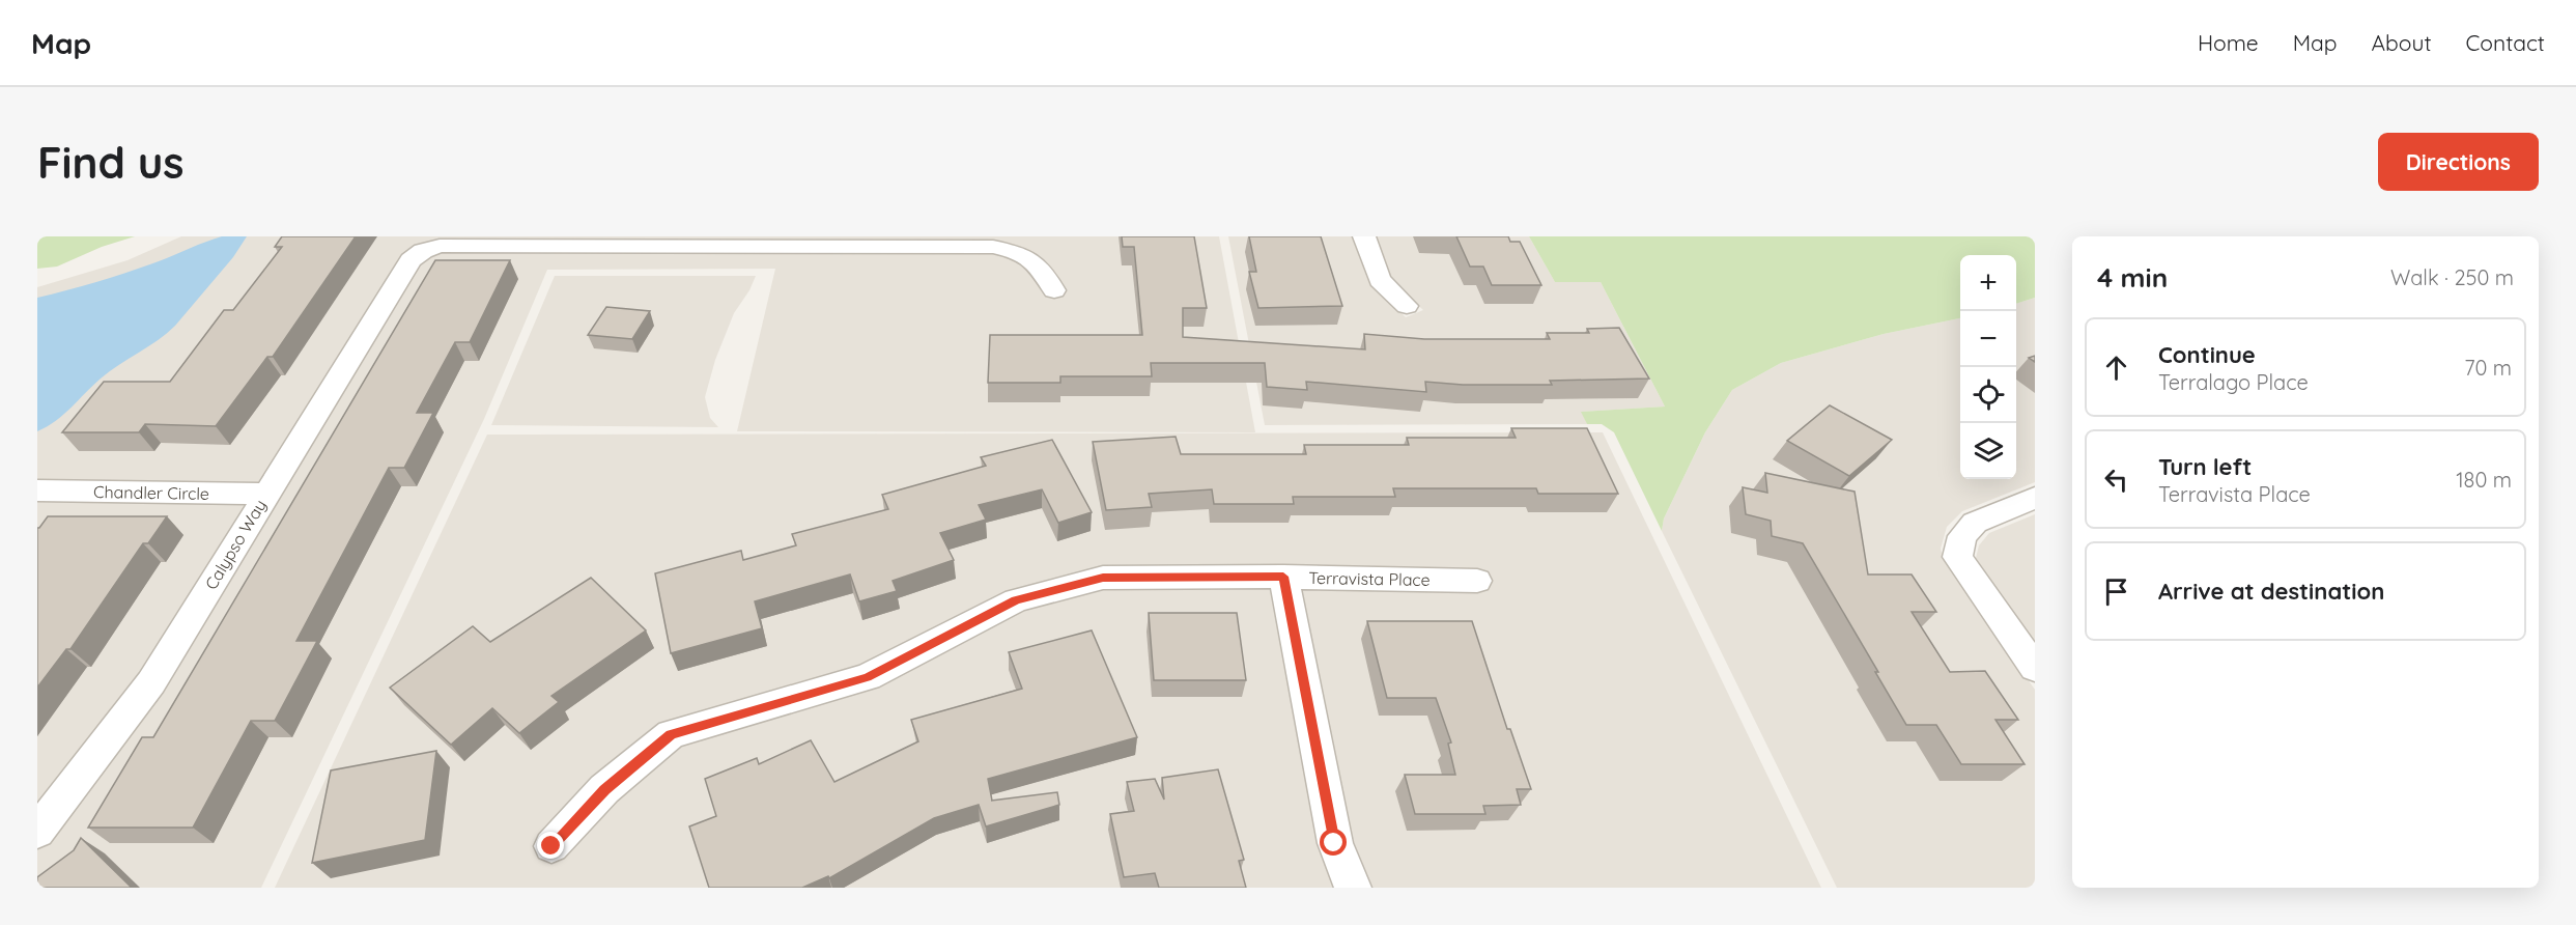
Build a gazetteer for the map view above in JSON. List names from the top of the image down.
{
  "streets": {
    "street": ["Chandler Circle", "Calypso Way", "Terravista Place"]
  },
  "crossings": [
    ["Chandler Circle", "Calypso Way"]
  ],
  "page": {
    "header": "Map",
    "nav": [
      "Home",
      "Map",
      "About",
      "Contact"
    ],
    "buttons": "Directions",
    "title": "Find us",
    "heading": ["4 min", "Walk · 250 m"],
    "map_buttons": ["+", "−"],
    "list": [
      ["Continue", "Terralago Place", "70 m"],
      ["Turn left", "Terravista Place", "180 m"],
      "Arrive at destination"
    ]
  }
}
